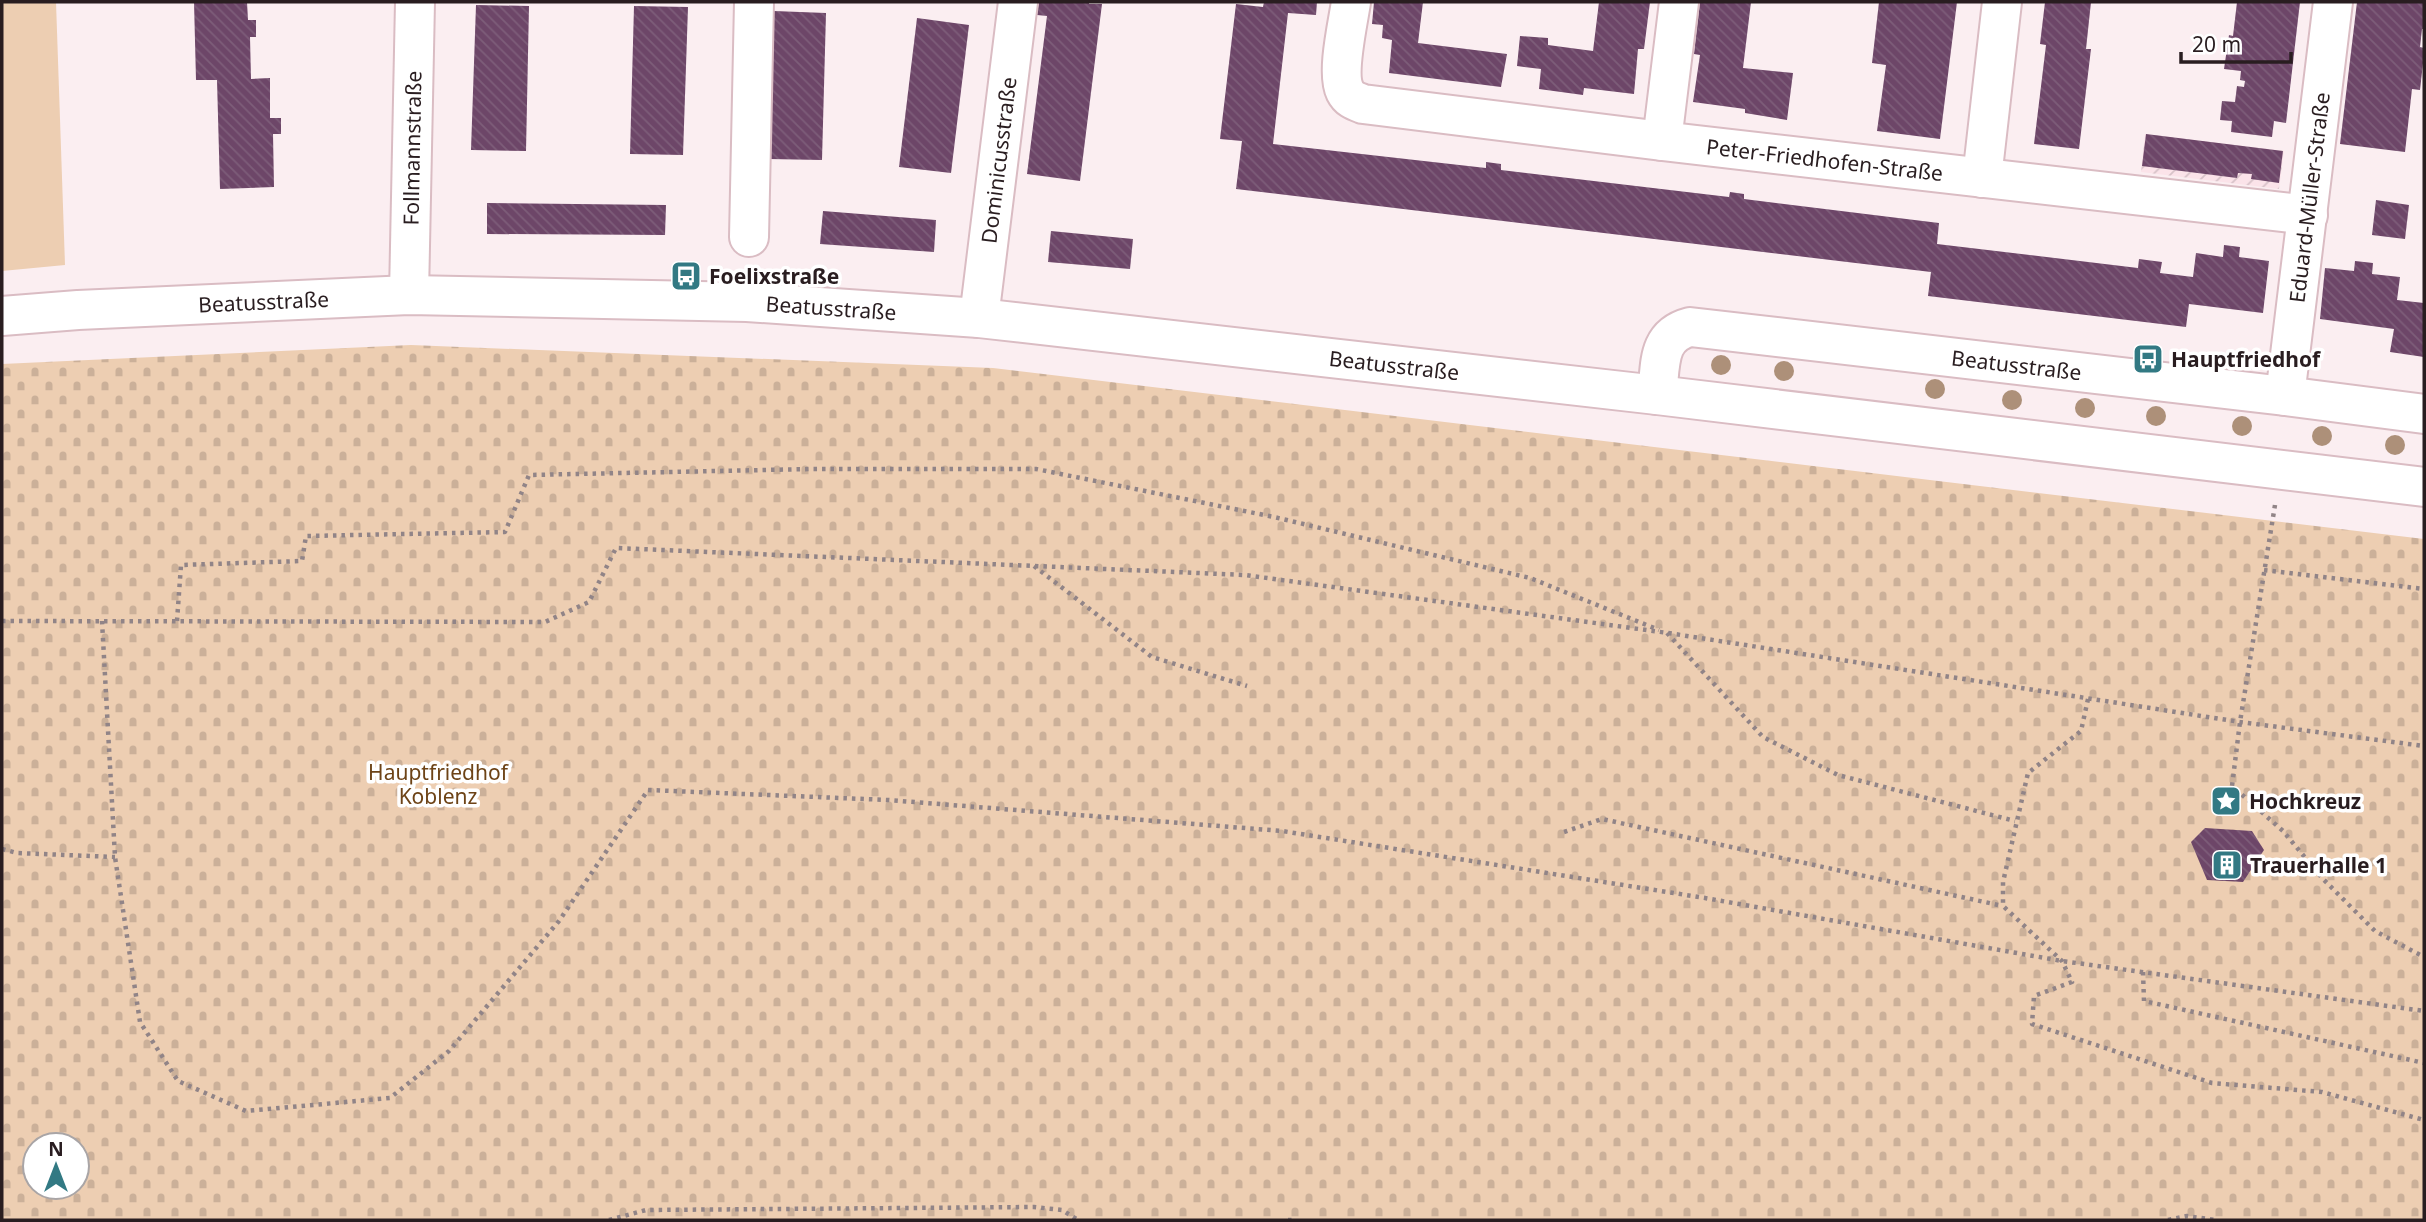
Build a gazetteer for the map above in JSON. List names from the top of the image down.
{
  "streets": {
    "street": [
      "Follmannstraße",
      "Dominicusstraße",
      "Peter-Friedhofen-Straße",
      "Eduard-Müller-Straße",
      "Beatusstraße"
    ]
  },
  "crossings": [
    ["Follmannstraße", "Beatusstraße"],
    ["Dominicusstraße", "Beatusstraße"],
    ["Peter-Friedhofen-Straße", "Eduard-Müller-Straße"],
    ["Eduard-Müller-Straße", "Beatusstraße"]
  ],
  "parks": ["Hauptfriedhof Koblenz"],
  "places": {
    "bus stop": ["Foelixstraße", "Hauptfriedhof"],
    "place": ["Hochkreuz"],
    "building": ["Trauerhalle 1"]
  },
  "scale_bar": "20 m",
  "north": "top"
}
